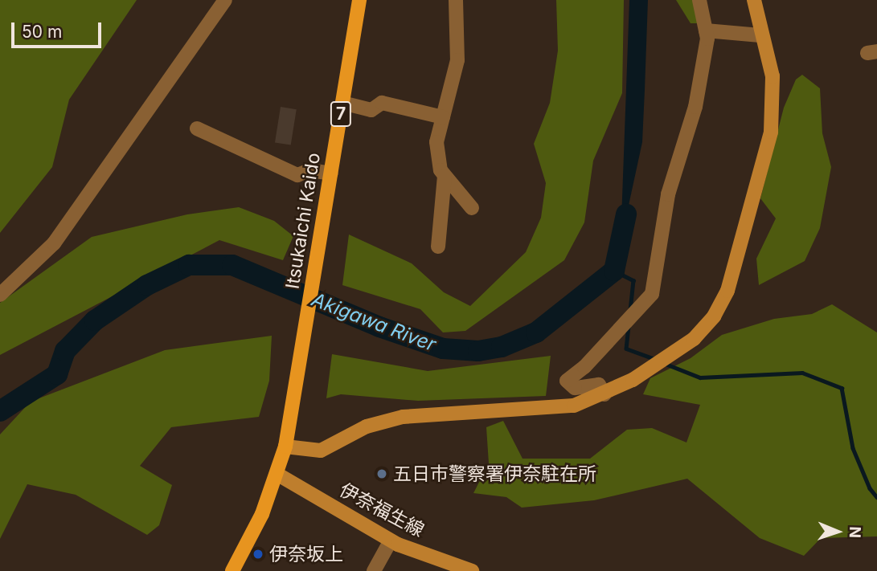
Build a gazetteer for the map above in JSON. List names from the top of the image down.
{
  "streets": {
    "main road": ["7", "Itsukaichi Kaido"],
    "street": ["伊奈福生線"]
  },
  "crossings": [
    ["Itsukaichi Kaido", "伊奈福生線"]
  ],
  "water": ["Akigawa River"],
  "places": ["五日市警察署伊奈駐在所", "伊奈坂上"],
  "scale_bar": "50 m",
  "north": "right"
}
